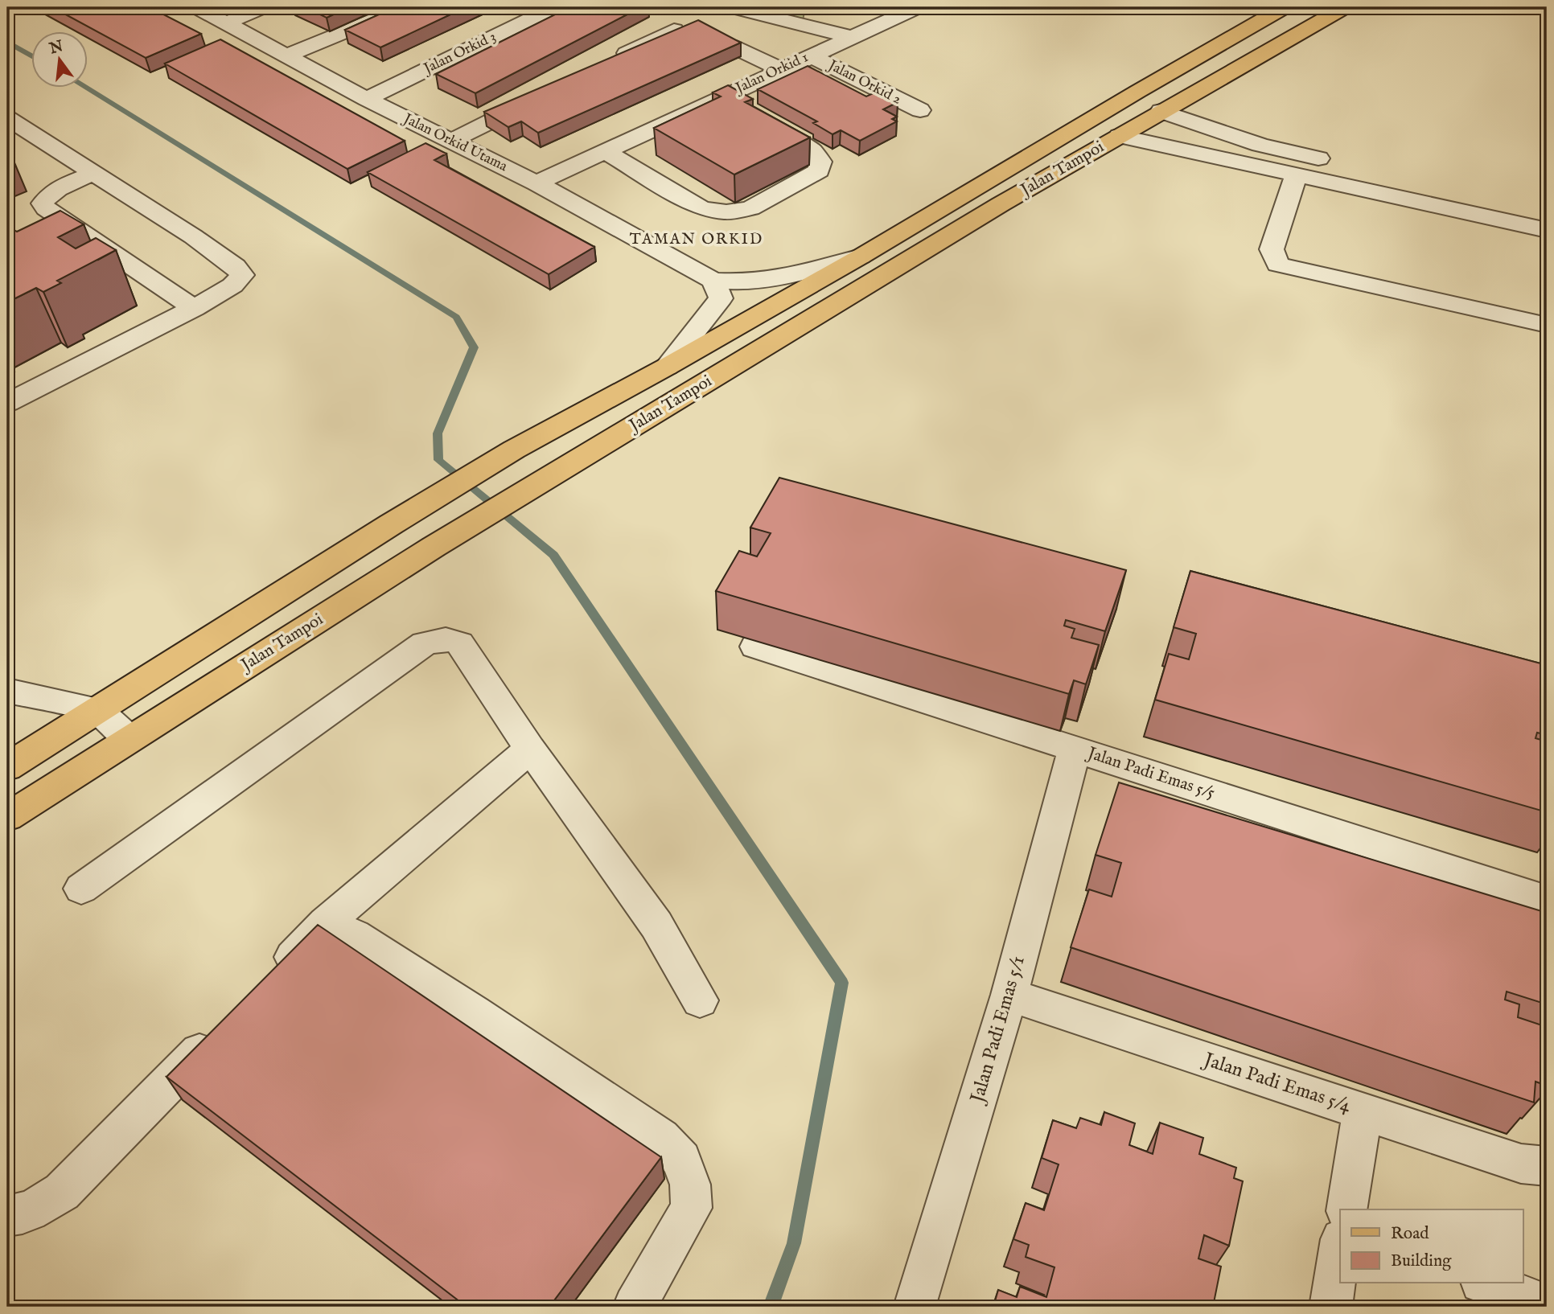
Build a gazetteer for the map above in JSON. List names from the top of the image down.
{
  "streets": {
    "main road": ["Jalan Tampoi"],
    "street": [
      "Jalan Orkid 3",
      "Jalan Orkid 1",
      "Jalan Orkid 2",
      "Jalan Orkid Utama",
      "Jalan Padi Emas 5/5",
      "Jalan Padi Emas 5/1",
      "Jalan Padi Emas 5/4"
    ]
  },
  "crossings": [
    ["Jalan Orkid 3", "Jalan Orkid Utama"],
    ["Jalan Orkid 1", "Jalan Orkid 2"],
    ["Jalan Orkid 1", "Jalan Orkid Utama"],
    ["Jalan Orkid Utama", "Jalan Tampoi"],
    ["Jalan Padi Emas 5/5", "Jalan Padi Emas 5/1"],
    ["Jalan Padi Emas 5/1", "Jalan Padi Emas 5/4"]
  ],
  "districts": ["TAMAN ORKID"],
  "legend": ["Road", "Building"],
  "north": "top"
}
